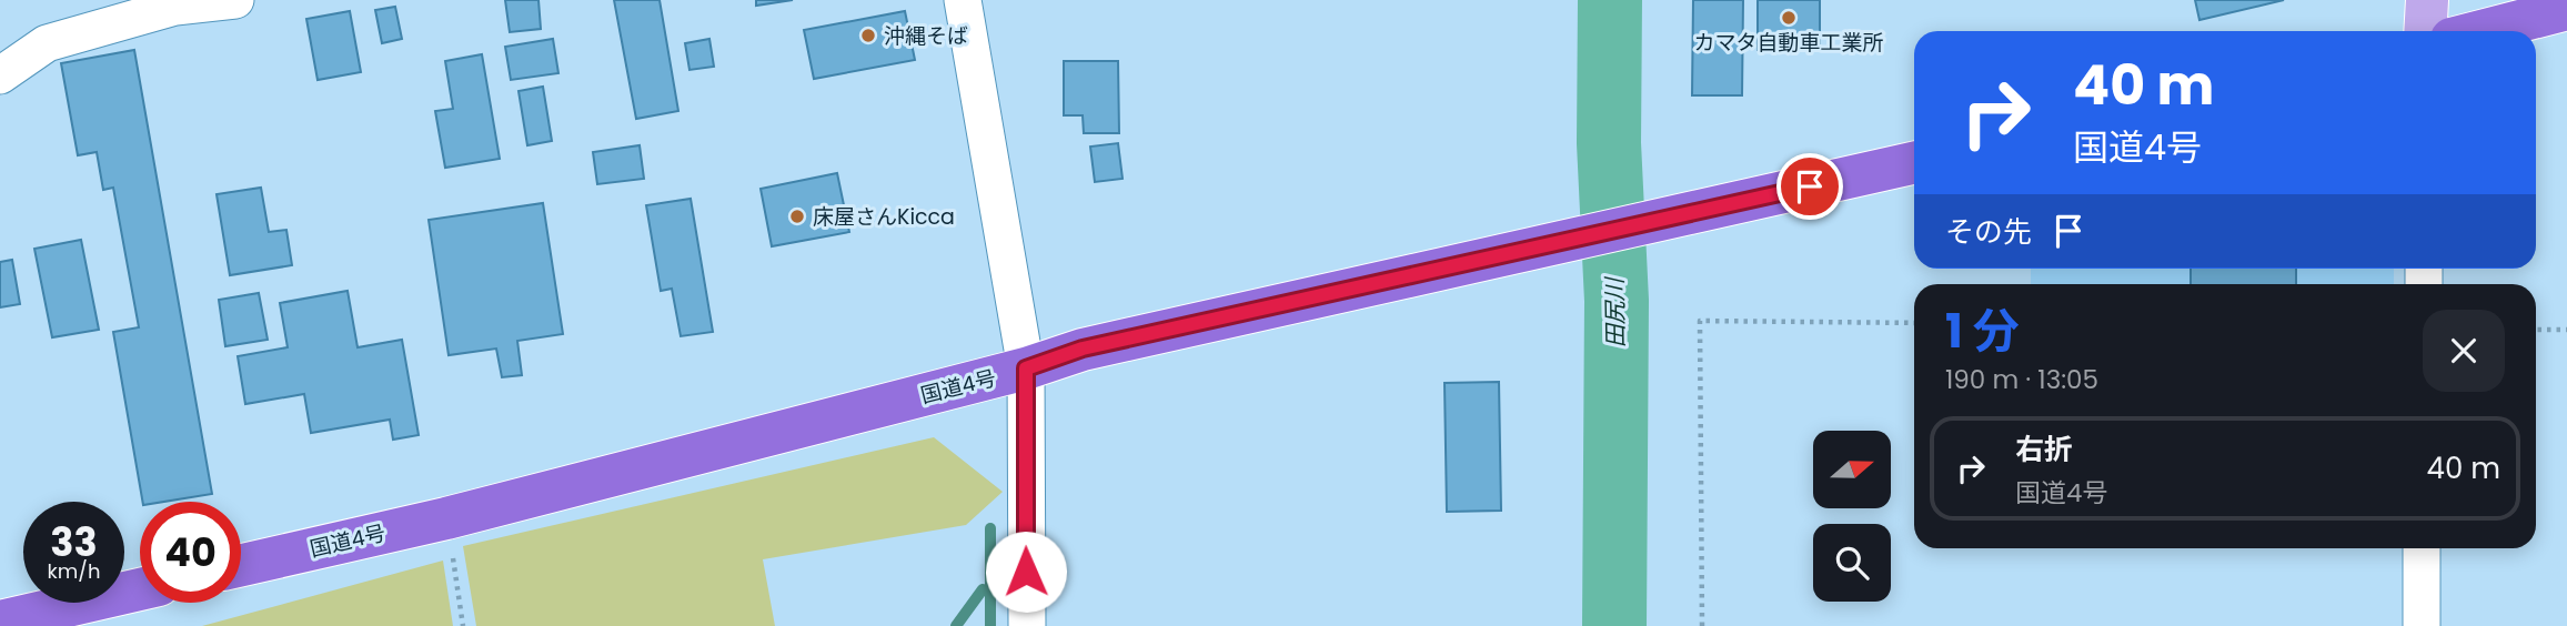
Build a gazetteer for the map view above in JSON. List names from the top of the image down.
{
  "streets": {
    "highway": ["国道4号"]
  },
  "water": ["田尻川"],
  "places": ["カマタ自動車工業所", "沖縄そば", "床屋さんKicca"],
  "north": "right",
  "page": {
    "turn": ["40 m", "国道4号"],
    "then": "その先",
    "heading": ["1 分", "190 m · 13:05"],
    "list": [
      {
        "name": "右折",
        "note": "国道4号",
        "value": "40 m"
      }
    ],
    "speed": "33 km/h",
    "limit": "40"
  }
}
